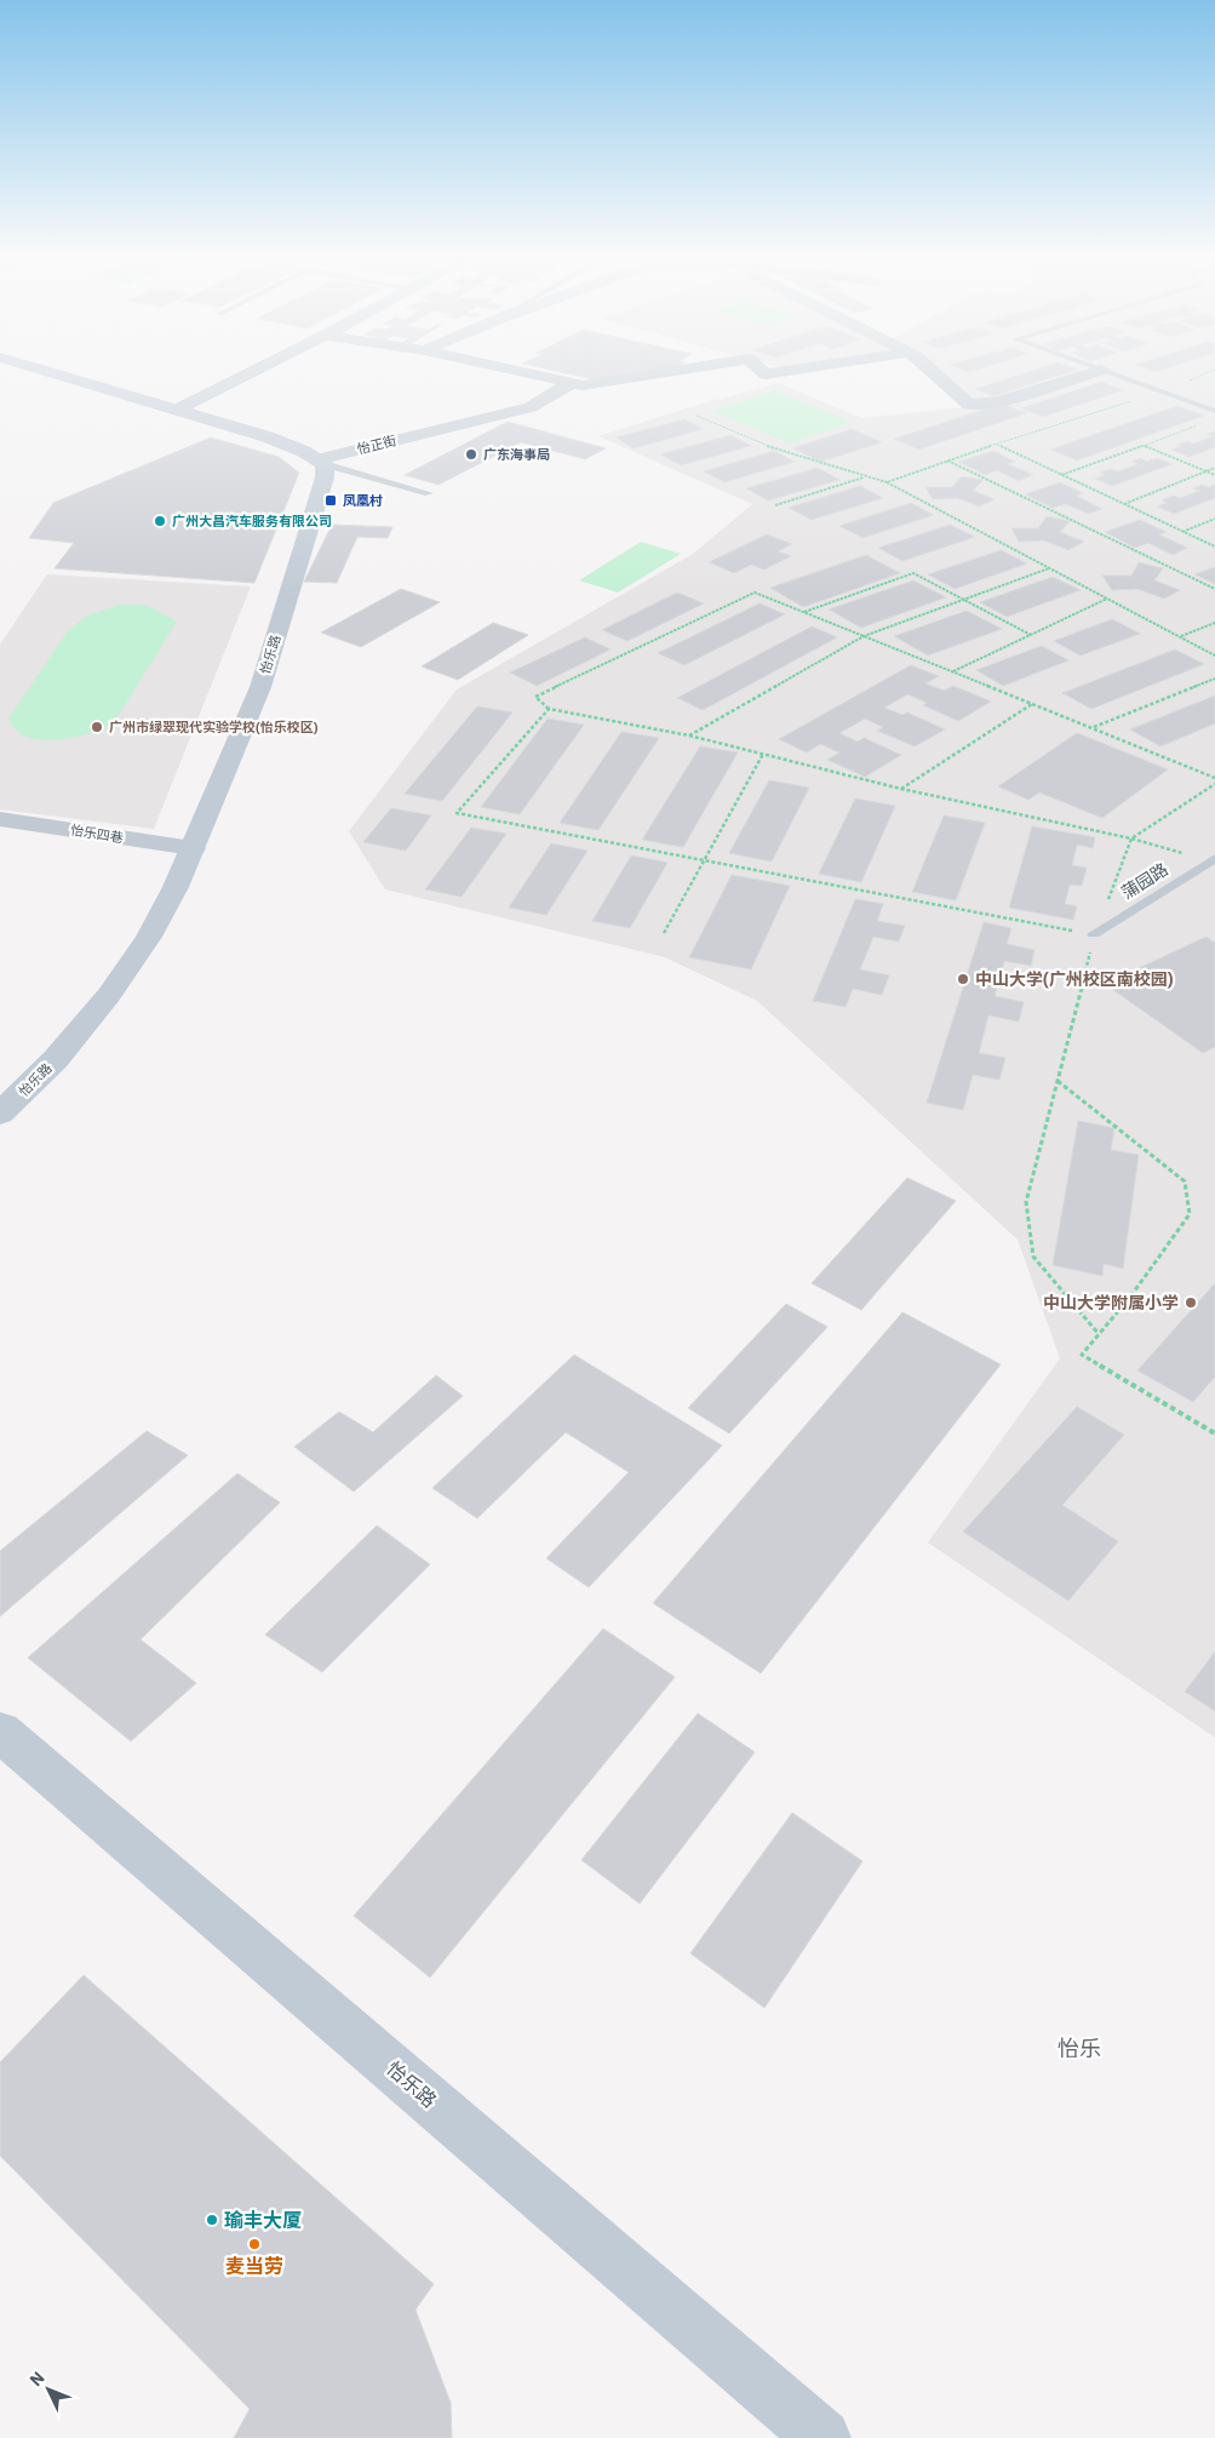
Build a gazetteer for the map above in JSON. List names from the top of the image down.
{
  "streets": {
    "street": ["怡正街", "怡乐路", "怡乐四巷"],
    "lane": ["蒲园路"]
  },
  "crossings": [
    ["怡正街", "怡乐路"],
    ["怡乐路", "怡乐四巷"]
  ],
  "districts": ["怡乐"],
  "places": {
    "other": [
      "广东海事局",
      "广州大昌汽车服务有限公司",
      "广州市绿翠现代实验学校(怡乐校区)",
      "中山大学(广州校区南校园)",
      "中山大学附属小学",
      "瑜丰大厦",
      "麦当劳"
    ],
    "transit": ["凤凰村"]
  },
  "north": "top left"
}
